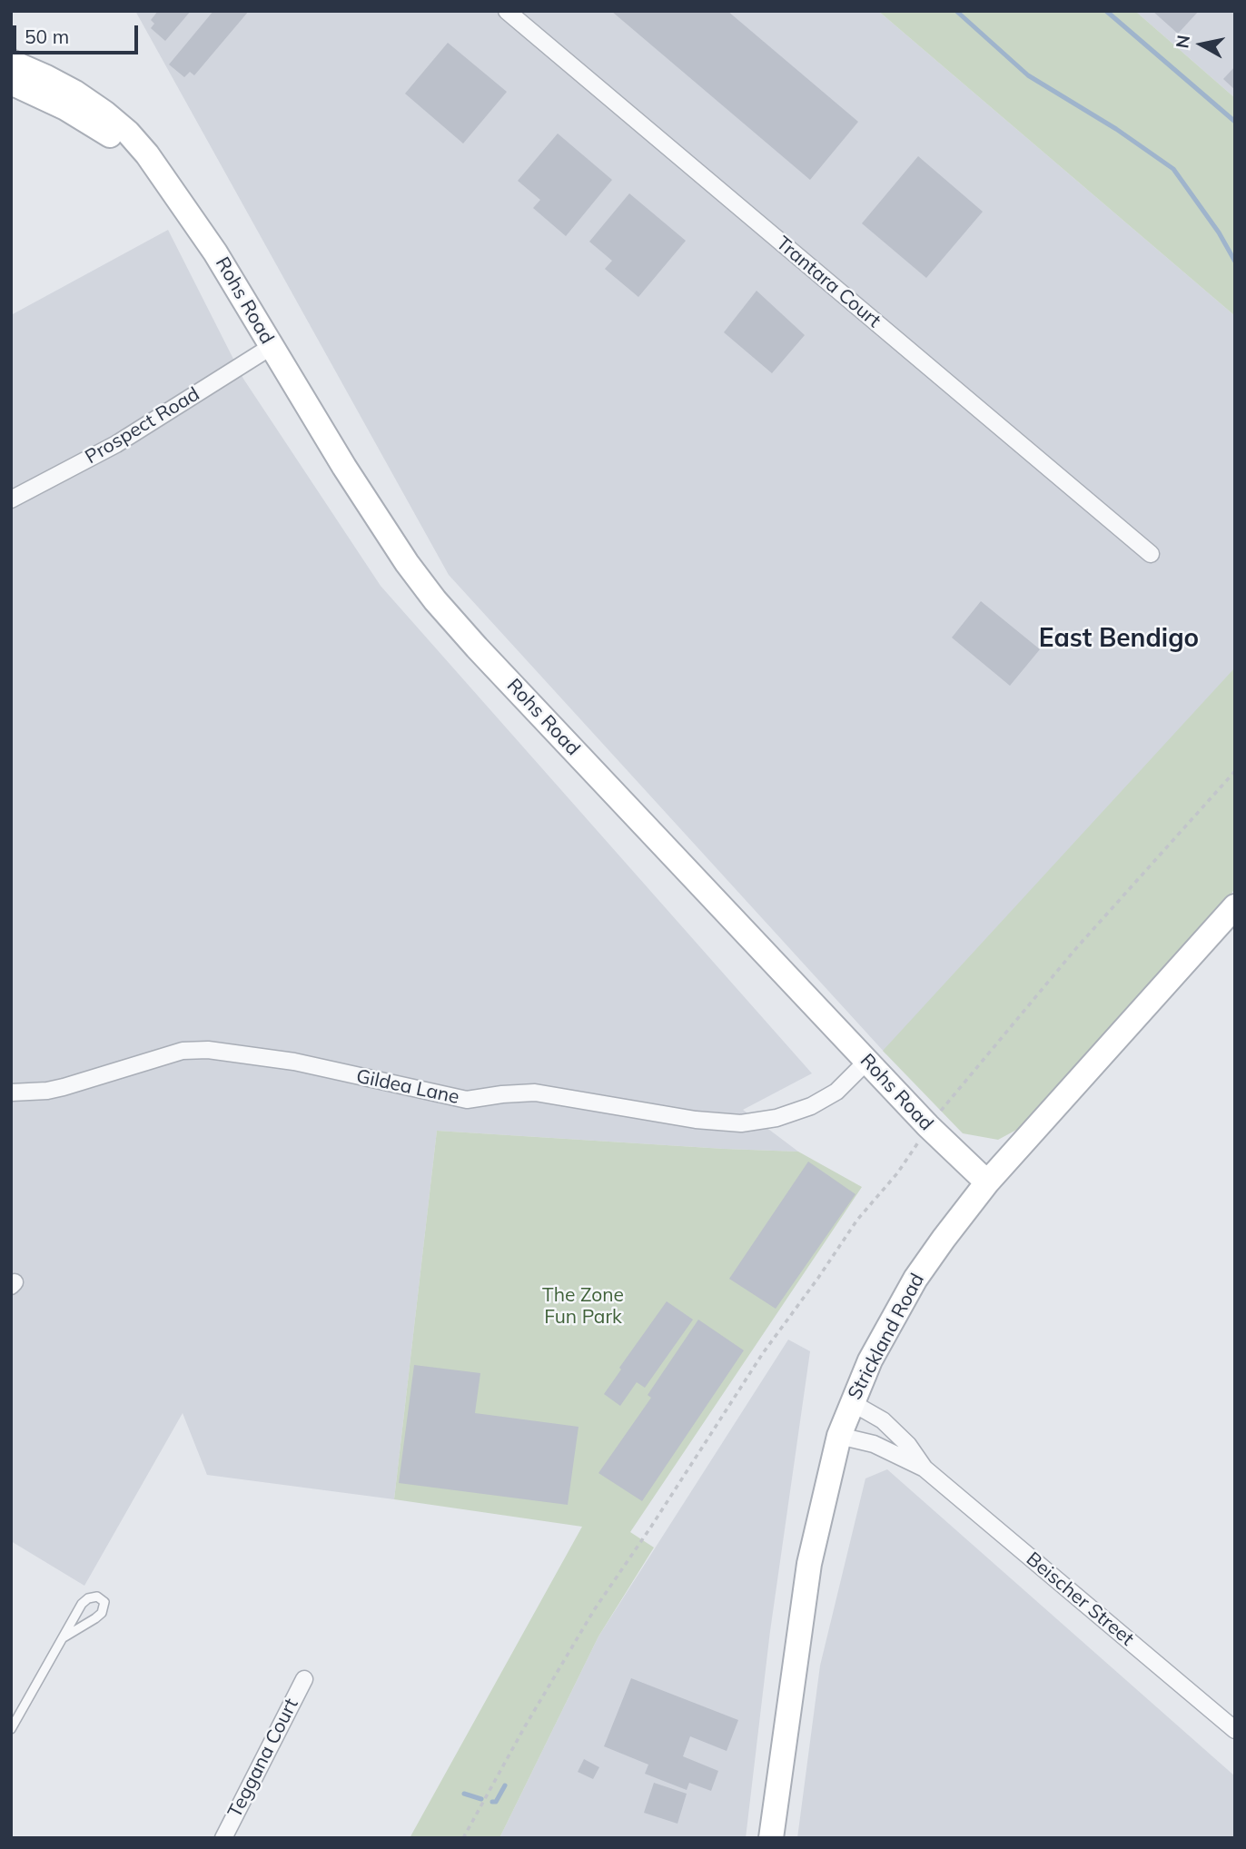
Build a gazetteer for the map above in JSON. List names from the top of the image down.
{
  "streets": {
    "main road": ["Rohs Road", "Strickland Road"],
    "street": [
      "Trantara Court",
      "Prospect Road",
      "Gildea Lane",
      "Beischer Street",
      "Teggana Court"
    ]
  },
  "crossings": [
    ["Rohs Road", "Prospect Road"],
    ["Rohs Road", "Gildea Lane"],
    ["Rohs Road", "Strickland Road"],
    ["Strickland Road", "Beischer Street"]
  ],
  "districts": ["East Bendigo"],
  "parks": ["The Zone Fun Park"],
  "scale_bar": "50 m",
  "north": "left"
}
